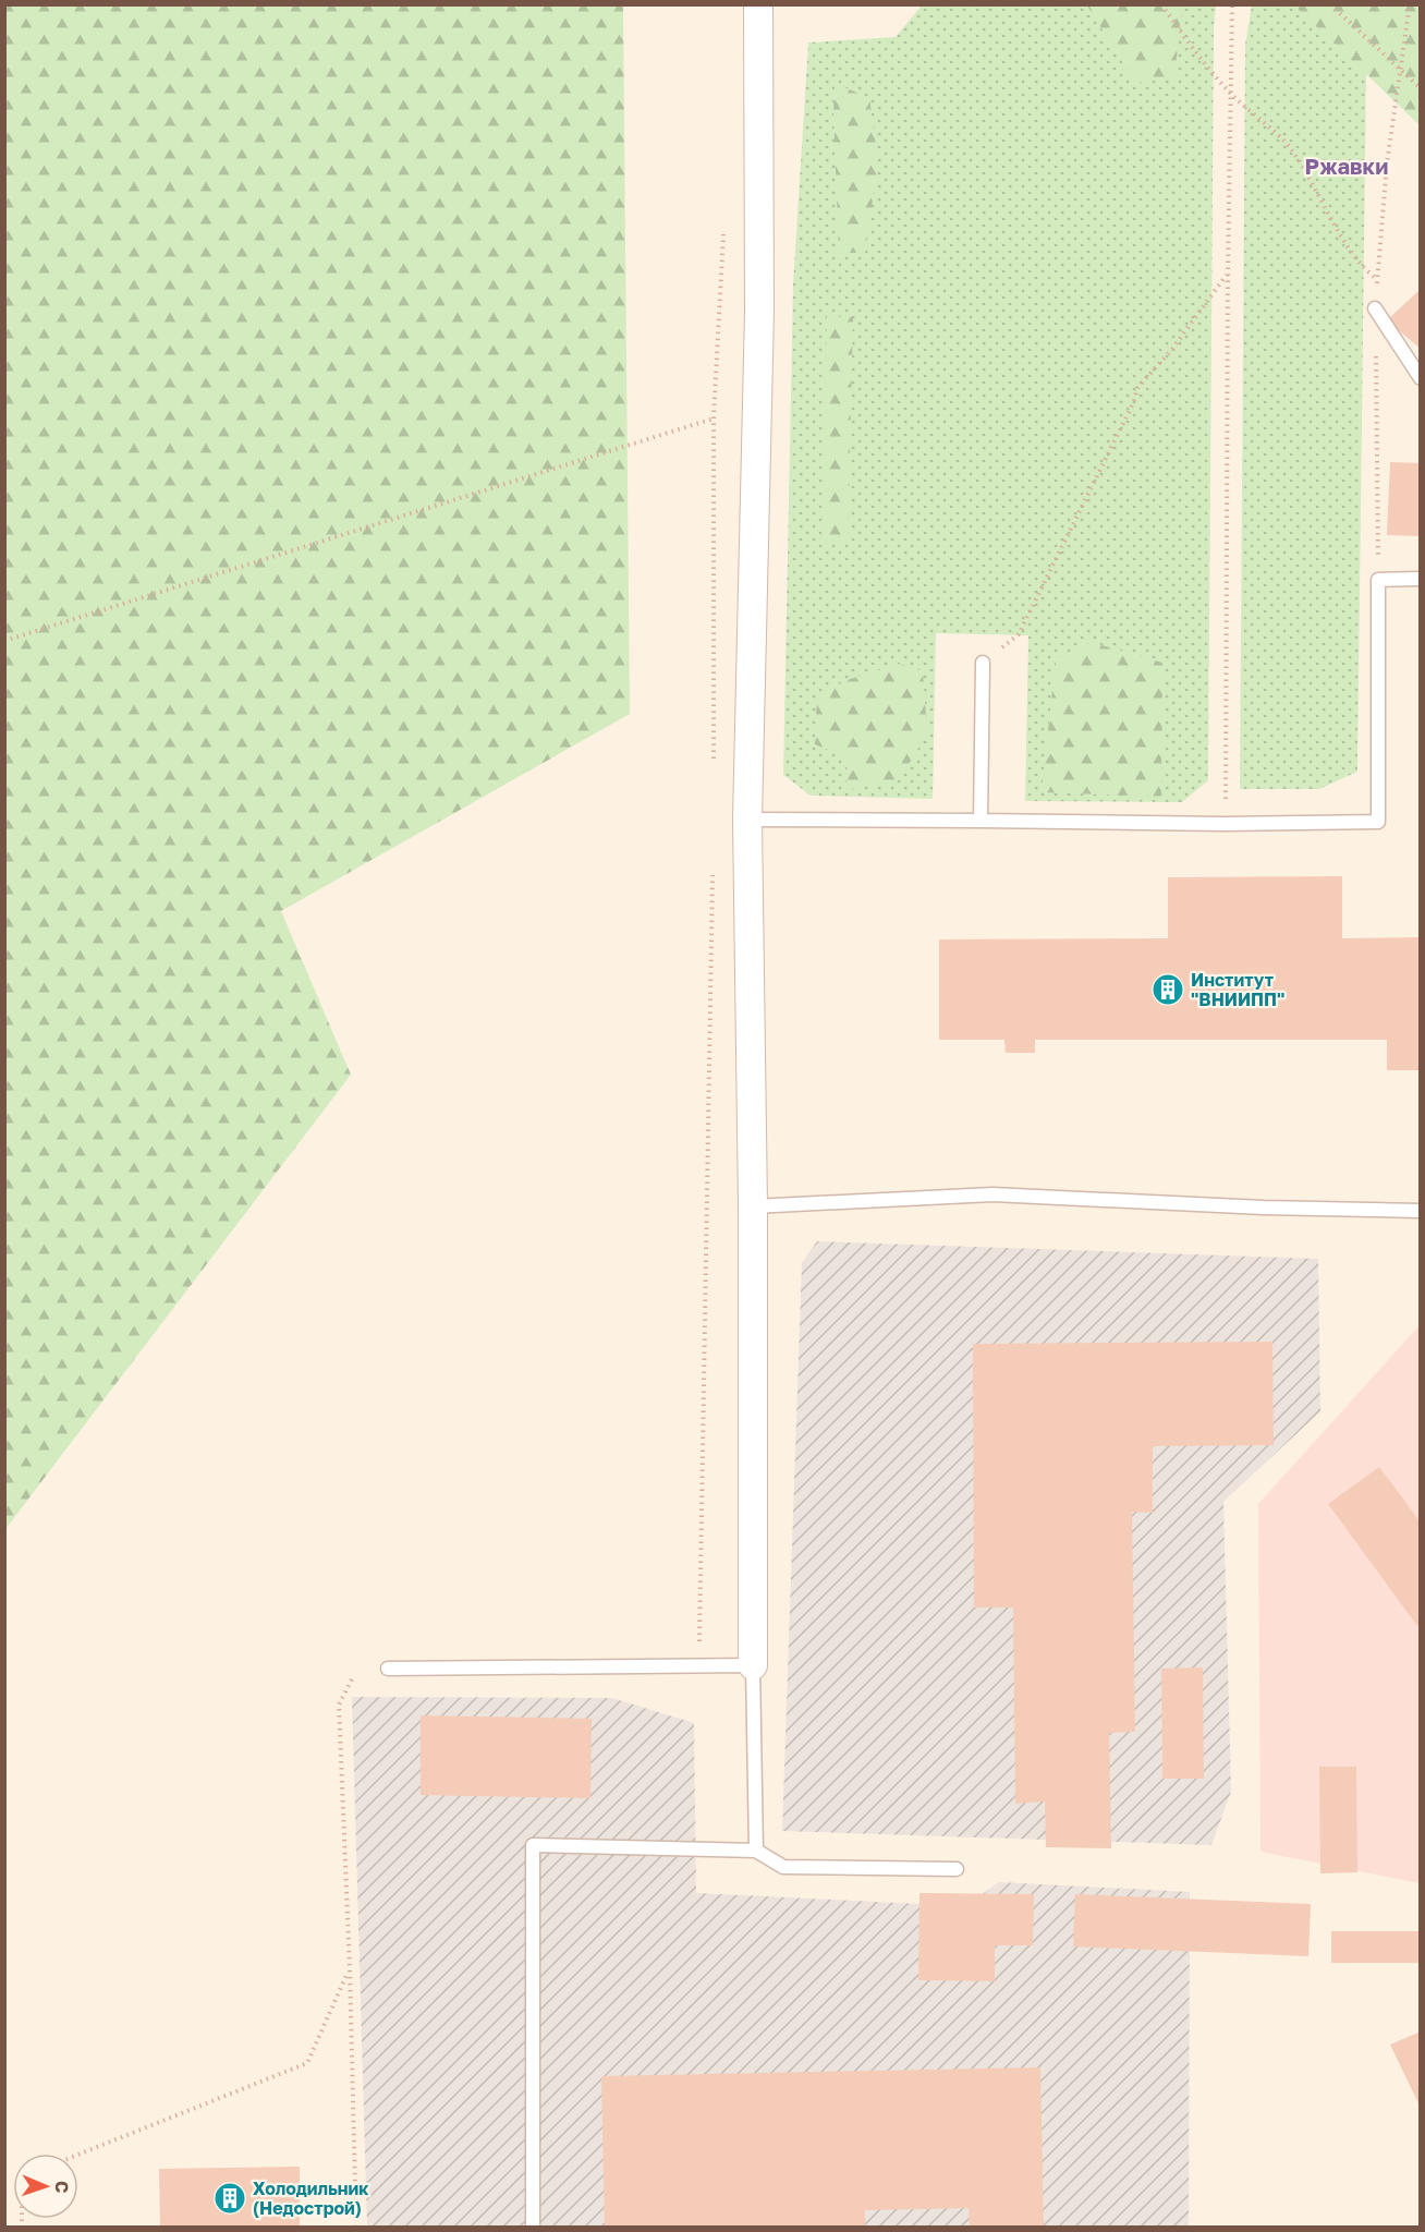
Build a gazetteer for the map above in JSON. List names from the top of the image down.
{
  "districts": ["Ржавки"],
  "places": {
    "building": ["Институт \"ВНИИПП\"", "Холодильник (Недострой)"]
  },
  "north": "right"
}
